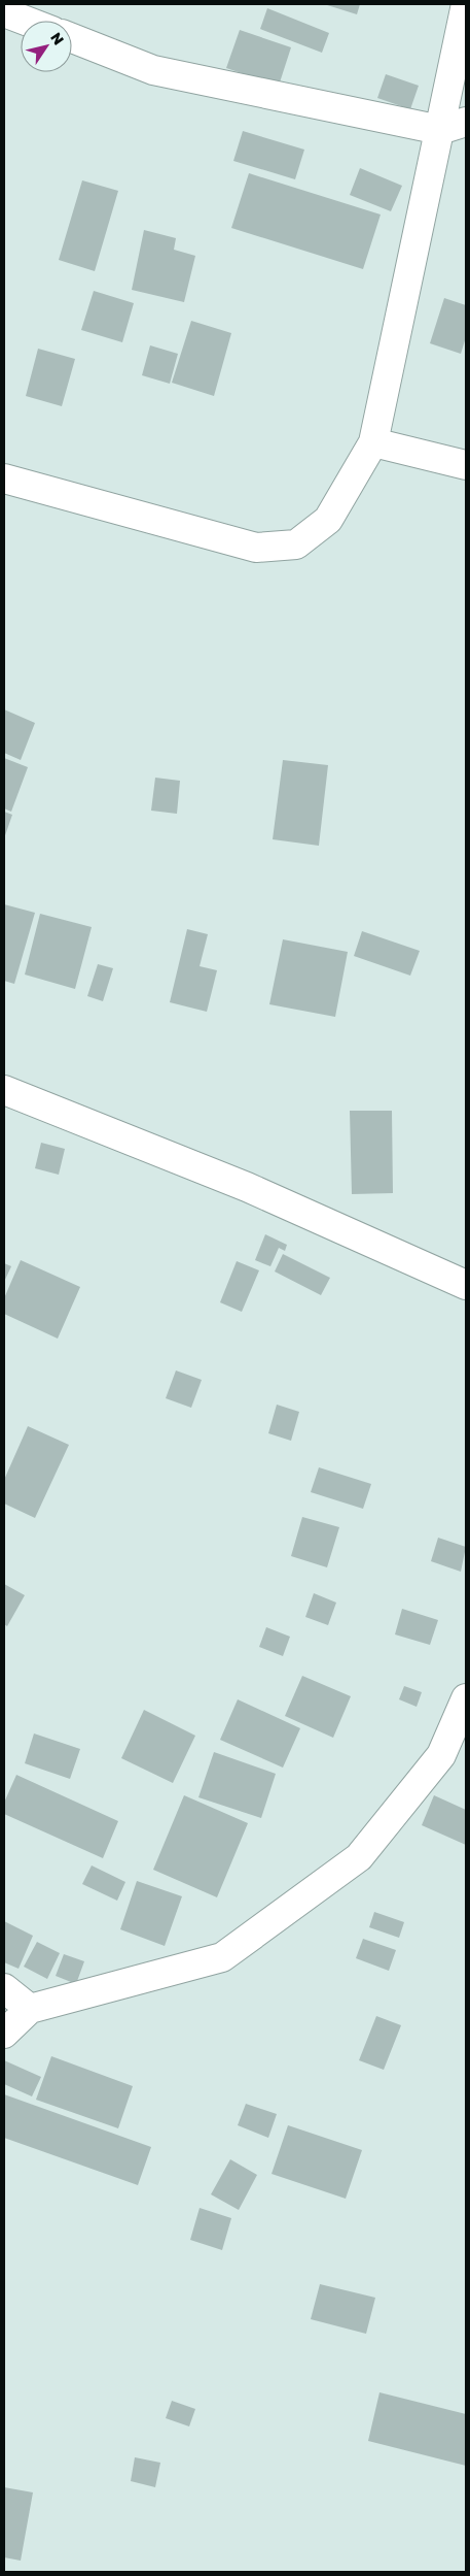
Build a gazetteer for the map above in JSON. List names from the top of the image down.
{
  "north": "top right"
}
